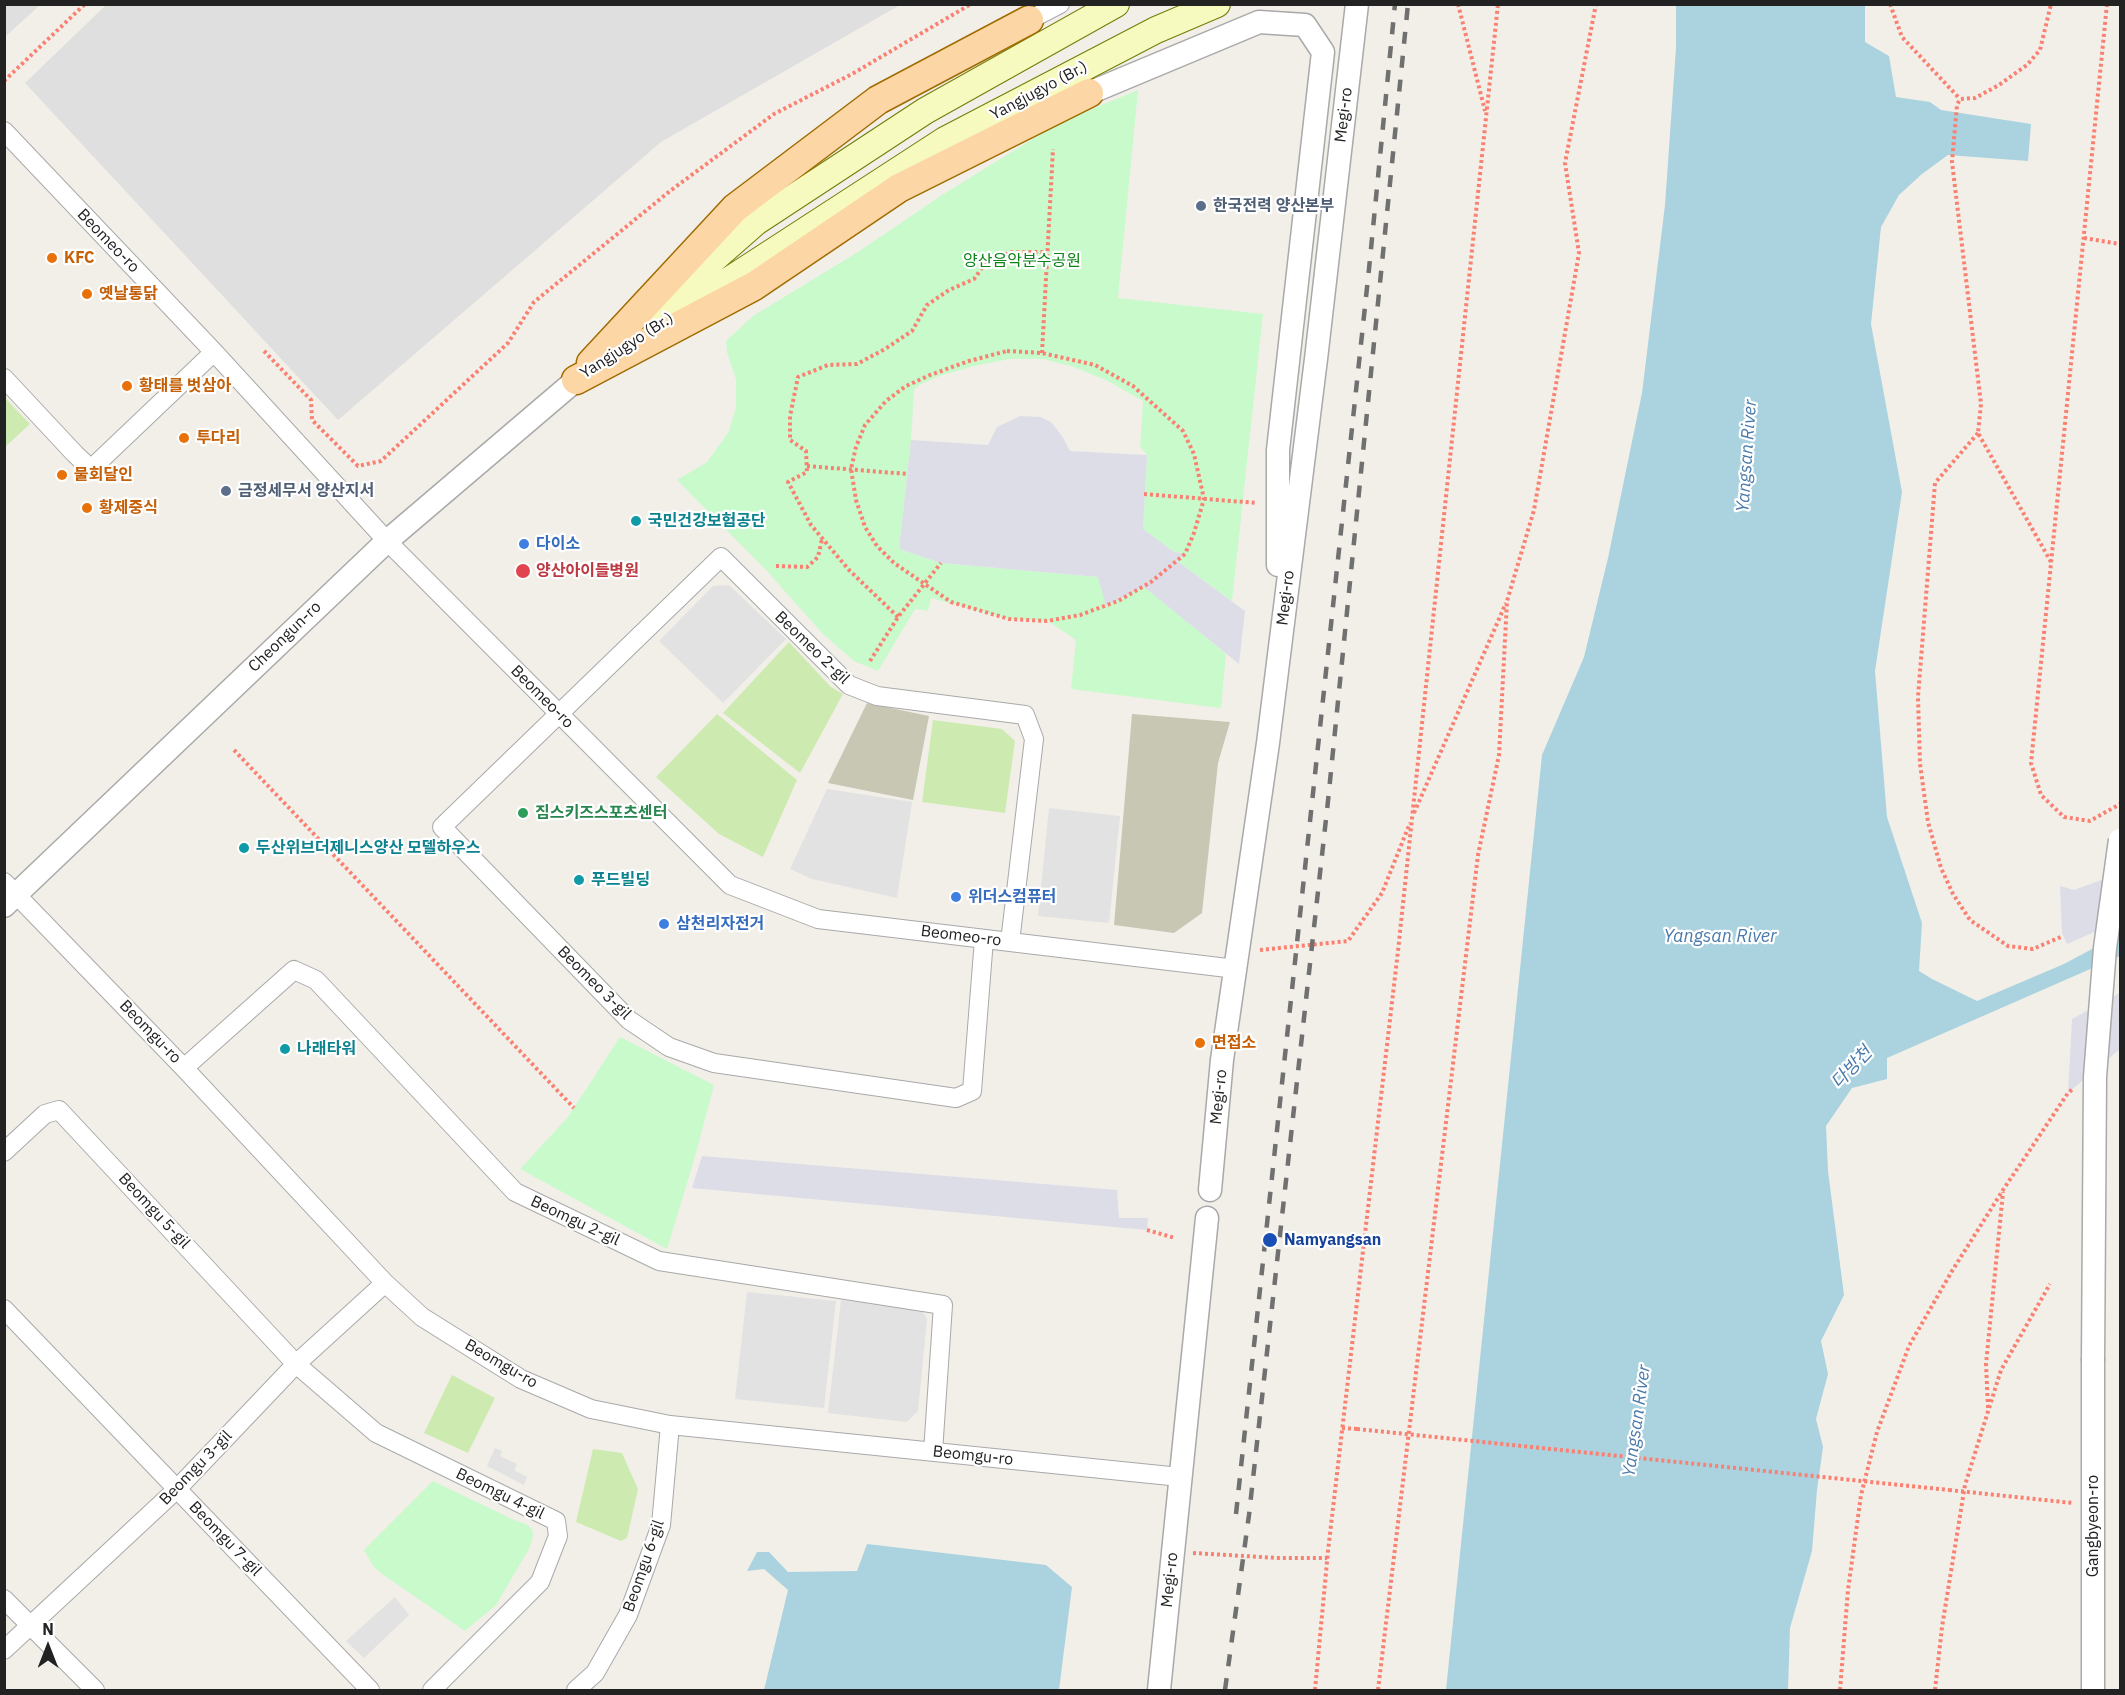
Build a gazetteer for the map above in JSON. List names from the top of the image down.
{
  "streets": {
    "main road": ["Yangjugyo (Br.)"],
    "street": [
      "Megi-ro",
      "Beomeo-ro",
      "Cheongun-ro",
      "Beomeo 2-gil",
      "Beomeo 3-gil",
      "Beomgu-ro",
      "Beomgu 5-gil",
      "Beomgu 2-gil",
      "Beomgu 3-gil",
      "Beomgu 4-gil",
      "Gangbyeon-ro",
      "Beomgu 7-gil",
      "Beomgu 6-gil"
    ]
  },
  "crossings": [
    ["Yangjugyo (Br.)", "Cheongun-ro"],
    ["Megi-ro", "Beomeo-ro"],
    ["Megi-ro", "Beomgu-ro"],
    ["Beomeo-ro", "Cheongun-ro"],
    ["Beomeo-ro", "Beomeo 2-gil"],
    ["Beomeo-ro", "Beomeo 3-gil"],
    ["Cheongun-ro", "Beomgu-ro"],
    ["Beomeo 2-gil", "Beomeo 3-gil"],
    ["Beomgu-ro", "Beomgu 2-gil"],
    ["Beomgu-ro", "Beomgu 3-gil"],
    ["Beomgu-ro", "Beomgu 6-gil"],
    ["Beomgu 5-gil", "Beomgu 3-gil"],
    ["Beomgu 5-gil", "Beomgu 4-gil"],
    ["Beomgu 3-gil", "Beomgu 4-gil"],
    ["Beomgu 3-gil", "Beomgu 7-gil"]
  ],
  "water": ["Yangsan River", "다방천"],
  "parks": ["양산음악분수공원"],
  "places": [
    "한국전력 양산본부",
    "KFC",
    "옛날통닭",
    "황태를 벗삼아",
    "투다리",
    "물회달인",
    "금정세무서 양산지서",
    "황제중식",
    "국민건강보험공단",
    "다이소",
    "양산아이들병원",
    "짐스키즈스포츠센터",
    "두산위브더제니스양산 모델하우스",
    "푸드빌딩",
    "위더스컴퓨터",
    "삼천리자전거",
    "면접소",
    "나래타워",
    "Namyangsan"
  ],
  "north": "top"
}
